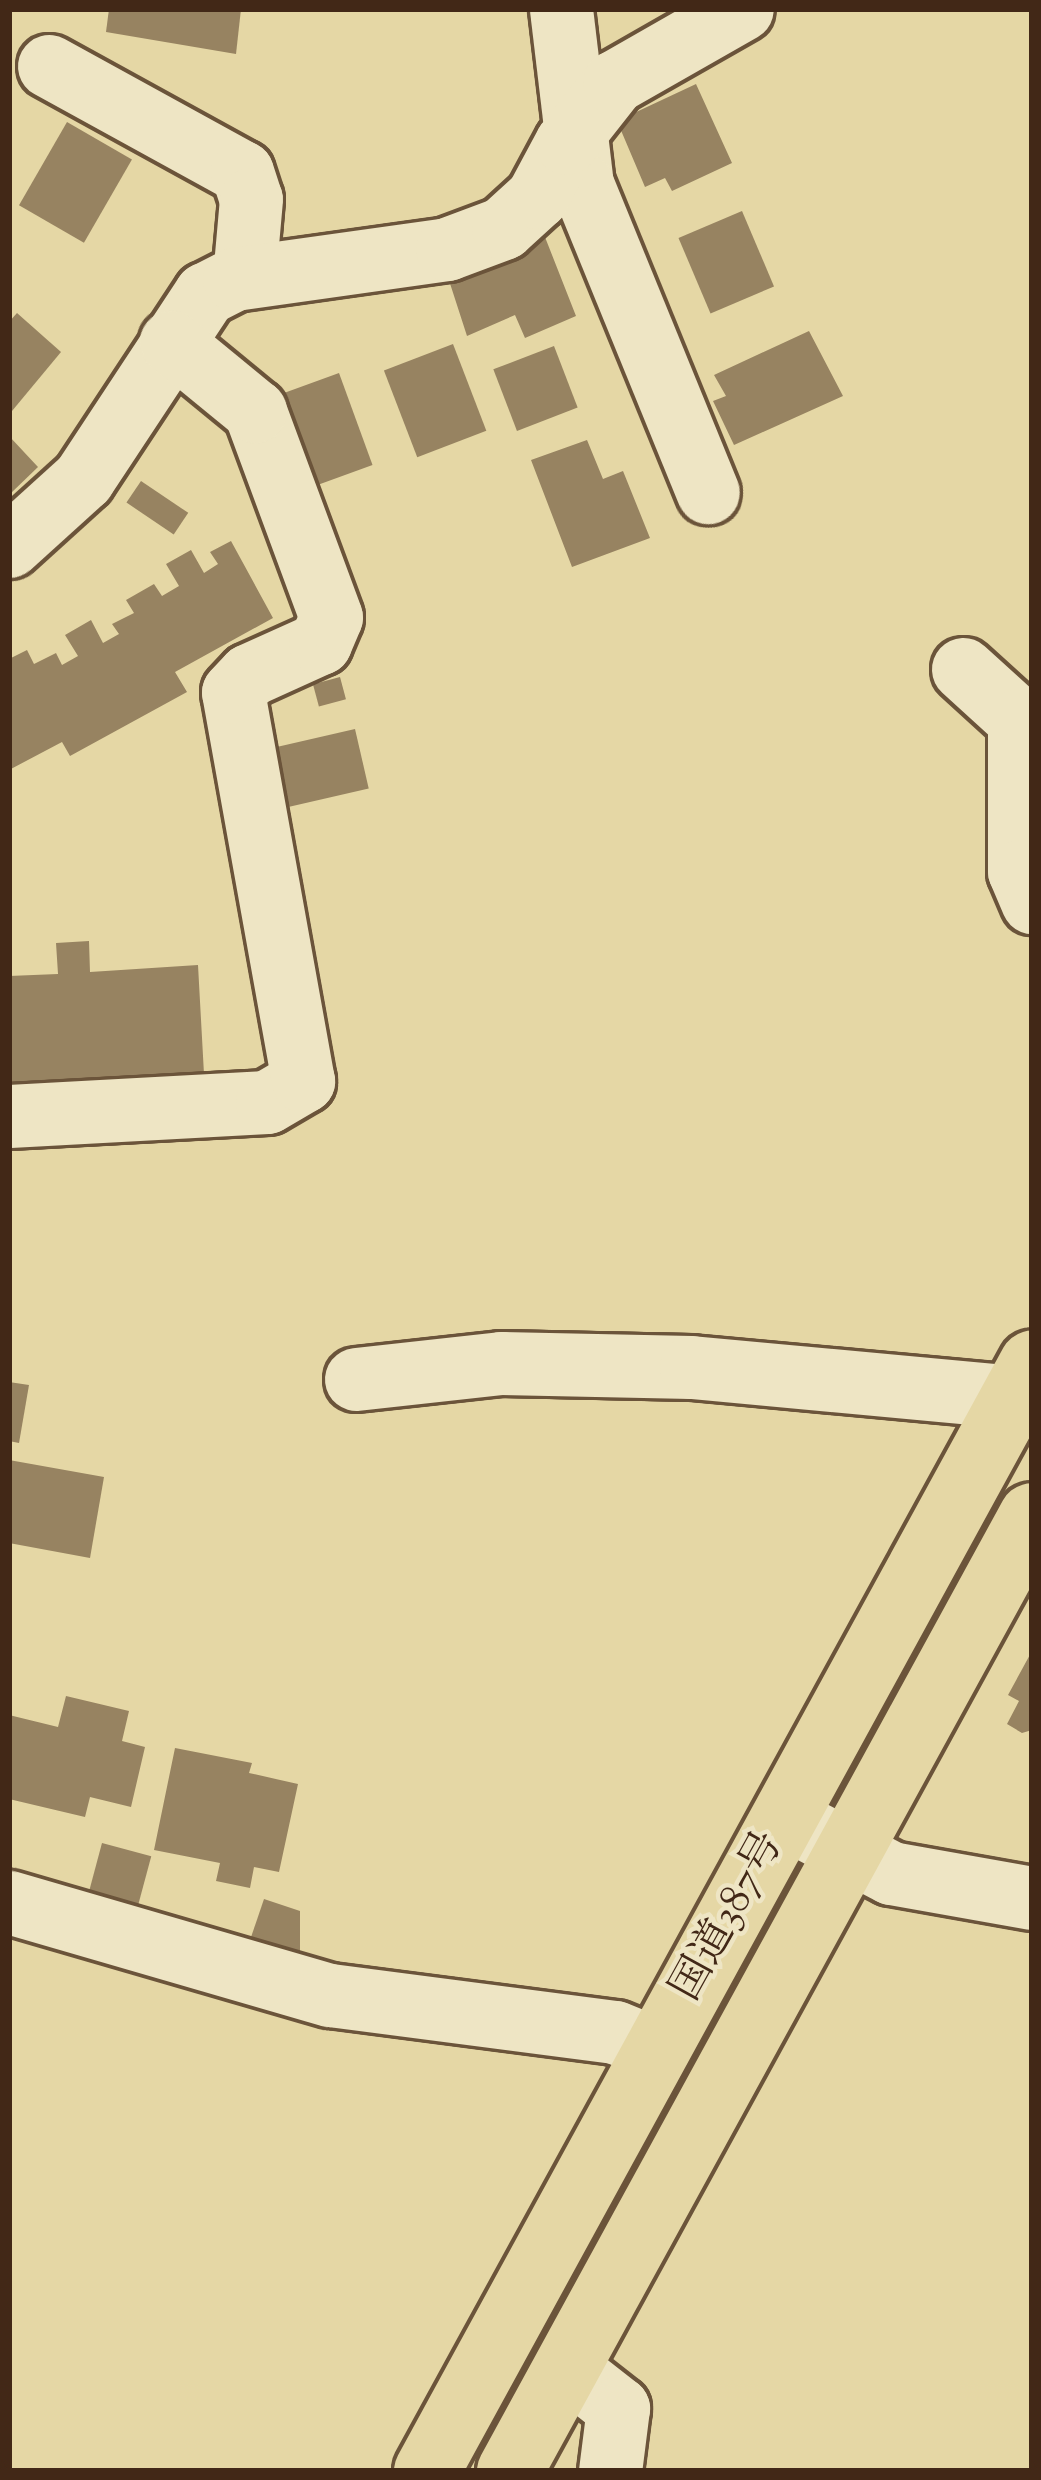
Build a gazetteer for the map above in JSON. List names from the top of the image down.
{
  "streets": {
    "highway": ["国道387号"]
  }
}
